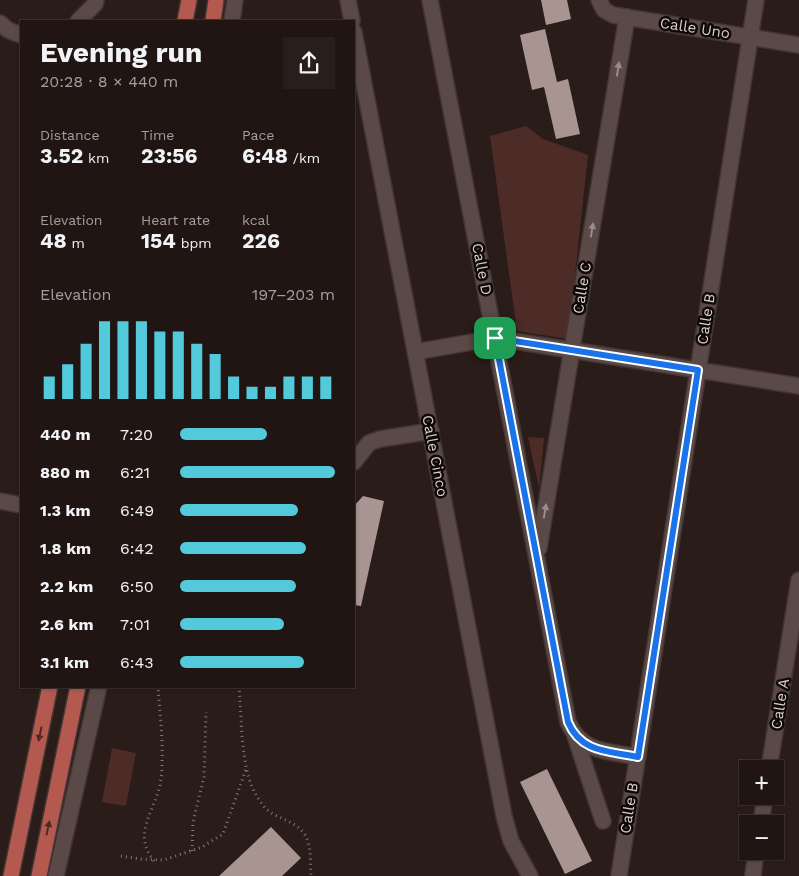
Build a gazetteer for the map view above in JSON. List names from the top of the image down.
{
  "streets": {
    "street": [
      "Calle Uno",
      "Calle D",
      "Calle C",
      "Calle B",
      "Calle Cinco",
      "Calle A"
    ]
  },
  "crossings": [
    ["Calle Uno", "Calle C"],
    ["Calle Uno", "Calle B"],
    ["Calle D", "Calle C"]
  ],
  "one_way": ["Calle C"],
  "page": {
    "heading": ["Evening run", "20:28 · 8 × 440 m"],
    "stats": [
      ["Distance", "3.52 km"],
      ["Time", "23:56"],
      ["Pace", "6:48 /km"],
      ["Elevation", "48 m"],
      ["Heart rate", "154 bpm"],
      ["kcal", "226"]
    ],
    "chart": ["Elevation", "197–203 m"],
    "list": [
      {
        "name": "440 m",
        "note": "7:20"
      },
      {
        "name": "880 m",
        "note": "6:21"
      },
      {
        "name": "1.3 km",
        "note": "6:49"
      },
      {
        "name": "1.8 km",
        "note": "6:42"
      },
      {
        "name": "2.2 km",
        "note": "6:50"
      },
      {
        "name": "2.6 km",
        "note": "7:01"
      },
      {
        "name": "3.1 km",
        "note": "6:43"
      }
    ],
    "map_buttons": ["+", "−"]
  }
}
